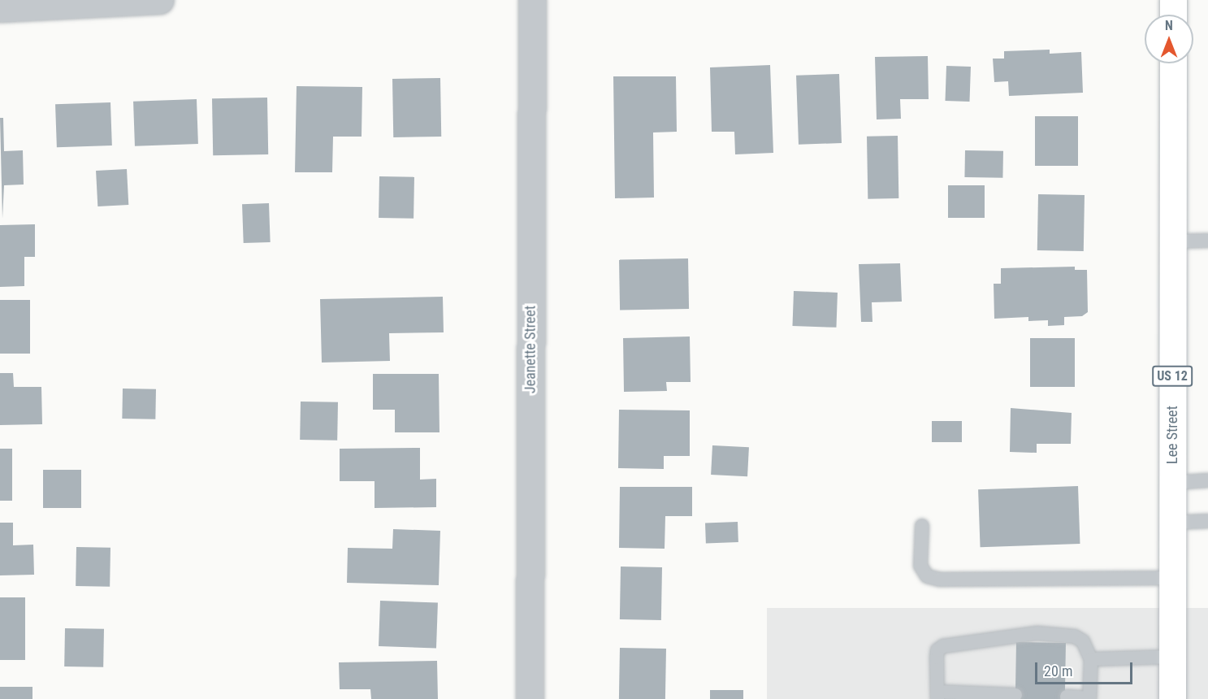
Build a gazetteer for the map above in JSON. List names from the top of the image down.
{
  "streets": {
    "main road": ["US 12", "Lee Street"],
    "street": ["Jeanette Street"]
  },
  "scale_bar": "20 m",
  "north": "top"
}
